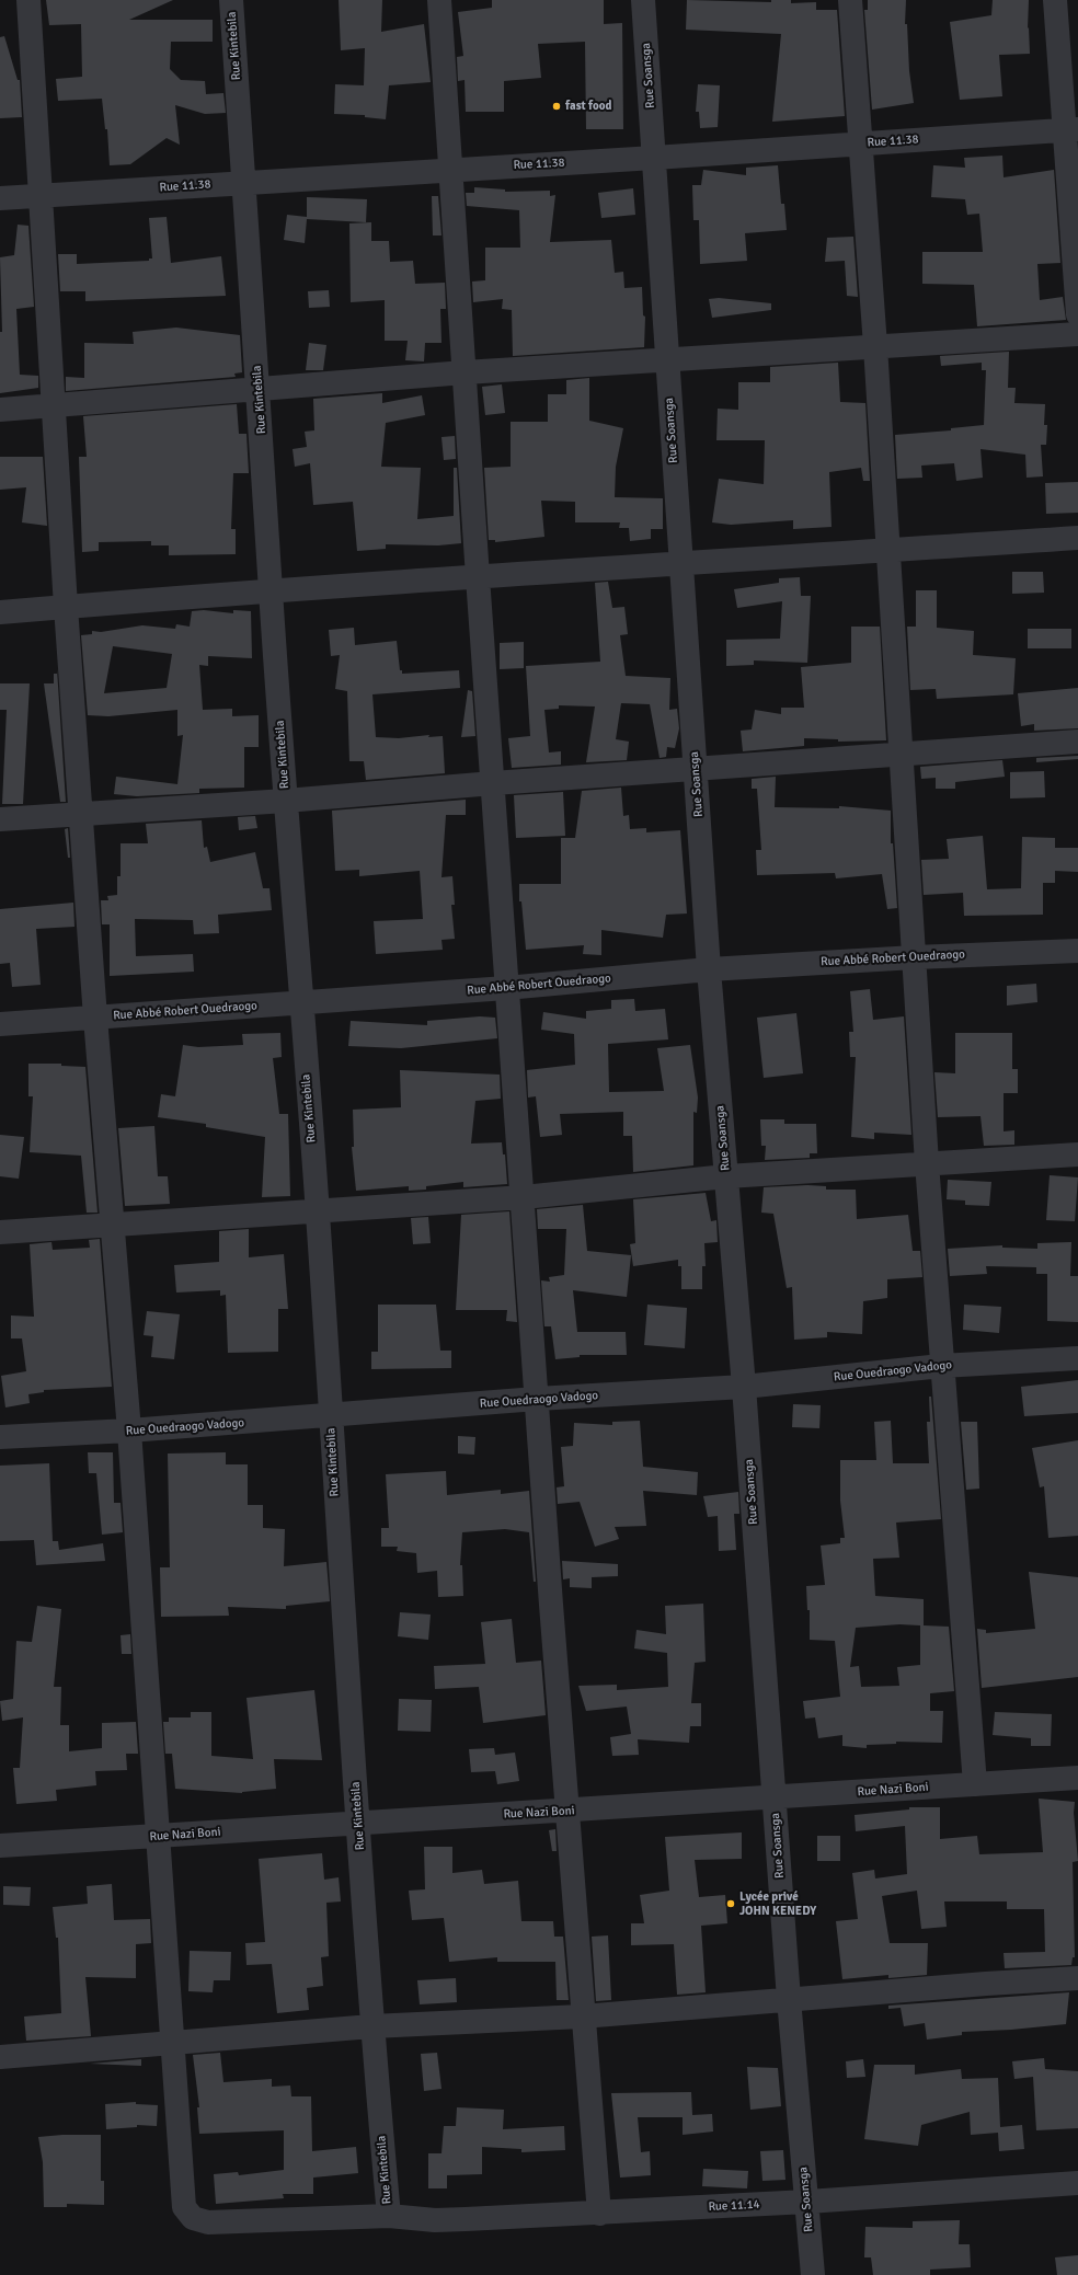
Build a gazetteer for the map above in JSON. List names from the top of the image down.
{
  "streets": {
    "street": [
      "Rue Kintebila",
      "Rue Soansga",
      "Rue 11.38",
      "Rue Abbé Robert Ouedraogo",
      "Rue Ouedraogo Vadogo",
      "Rue Nazi Boni",
      "Rue 11.14"
    ]
  },
  "crossings": [
    ["Rue Kintebila", "Rue 11.38"],
    ["Rue Kintebila", "Rue Abbé Robert Ouedraogo"],
    ["Rue Kintebila", "Rue Ouedraogo Vadogo"],
    ["Rue Kintebila", "Rue Nazi Boni"],
    ["Rue Kintebila", "Rue 11.14"],
    ["Rue Soansga", "Rue 11.38"],
    ["Rue Soansga", "Rue Abbé Robert Ouedraogo"],
    ["Rue Soansga", "Rue Ouedraogo Vadogo"],
    ["Rue Soansga", "Rue Nazi Boni"],
    ["Rue Soansga", "Rue 11.14"],
    ["Rue 11.38", "Rue 11.14"],
    ["Rue Abbé Robert Ouedraogo", "Rue 11.14"],
    ["Rue Ouedraogo Vadogo", "Rue 11.14"],
    ["Rue Nazi Boni", "Rue 11.14"]
  ],
  "places": ["fast food", "Lycée privé JOHN KENEDY"]
}
